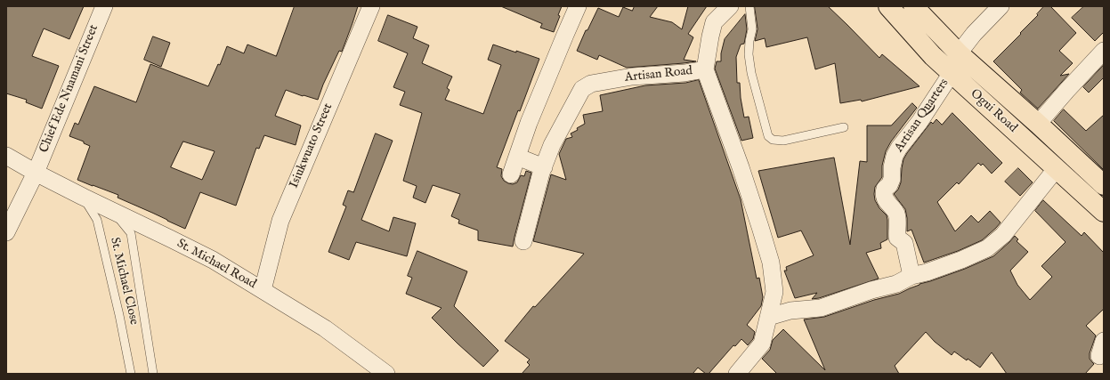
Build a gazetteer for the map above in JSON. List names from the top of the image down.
{
  "streets": {
    "main road": ["Ogui Road"],
    "street": [
      "Artisan Road",
      "Chief Ede Nnamani Street",
      "Artisan Quarters",
      "Isiukwuato Street",
      "St. Michael Road"
    ],
    "lane": ["St. Michael Close"]
  },
  "crossings": [
    ["Chief Ede Nnamani Street", "St. Michael Road"],
    ["Ogui Road", "Artisan Quarters"],
    ["Isiukwuato Street", "St. Michael Road"],
    ["St. Michael Road", "St. Michael Close"]
  ]
}
